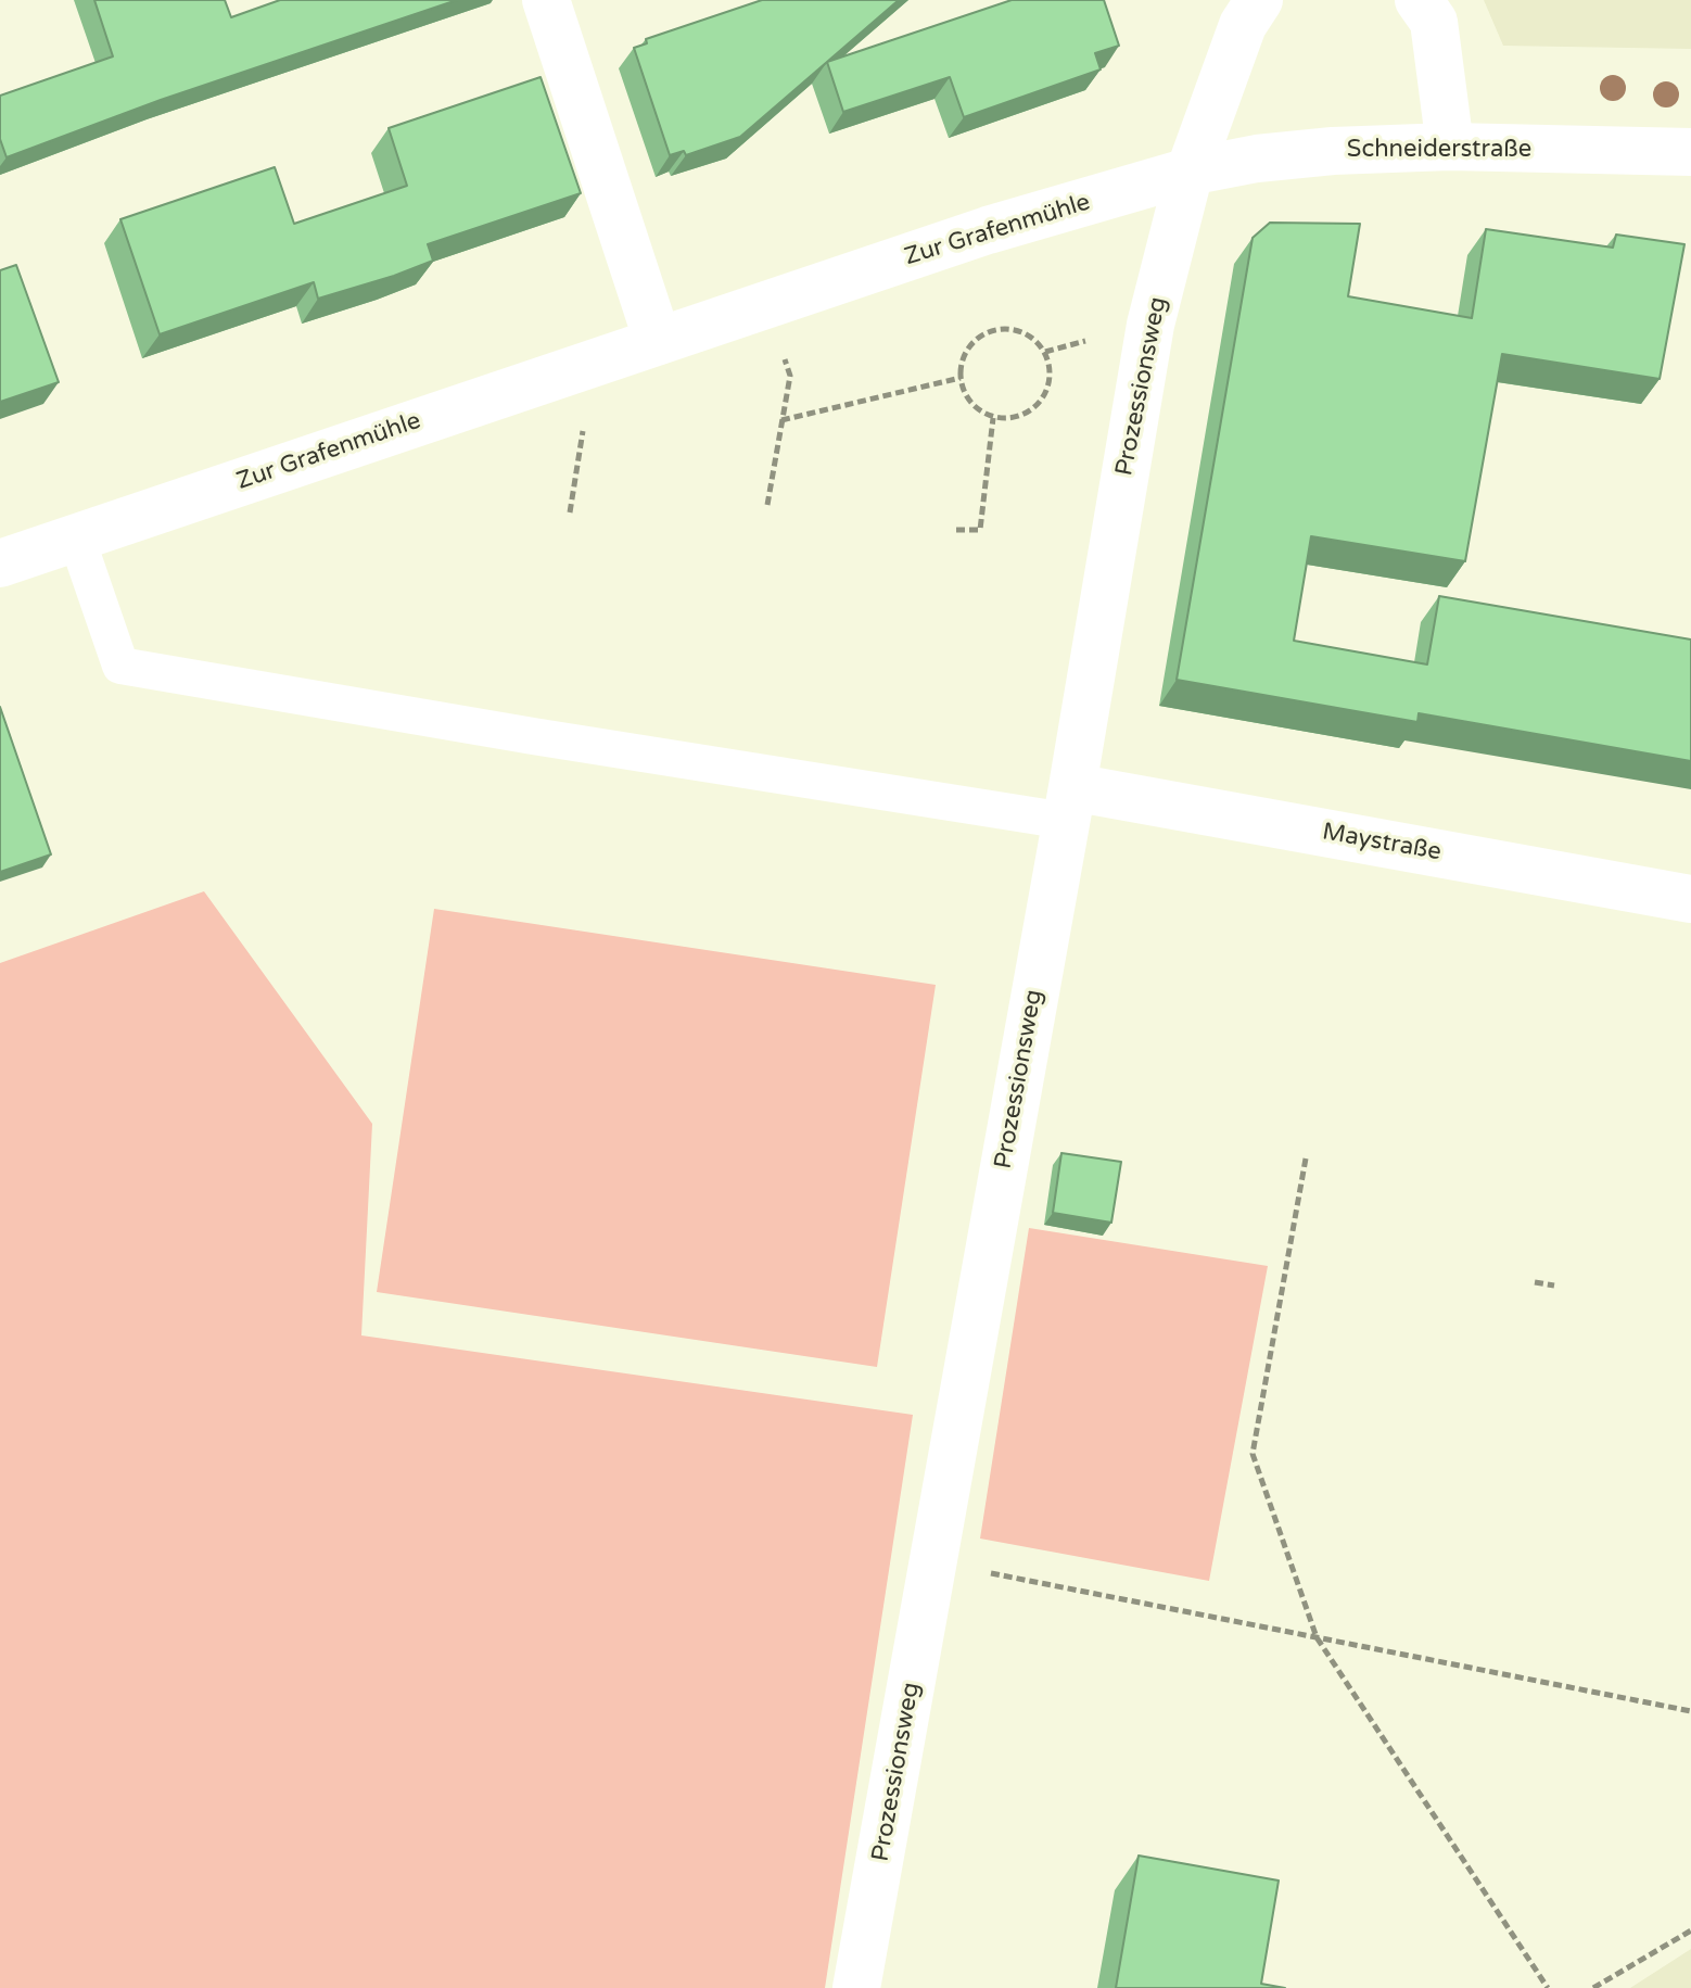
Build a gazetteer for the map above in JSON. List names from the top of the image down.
{
  "streets": {
    "street": [
      "Schneiderstraße",
      "Zur Grafenmühle",
      "Prozessionsweg",
      "Maystraße"
    ]
  },
  "crossings": [
    ["Schneiderstraße", "Zur Grafenmühle"],
    ["Schneiderstraße", "Prozessionsweg"],
    ["Zur Grafenmühle", "Prozessionsweg"],
    ["Prozessionsweg", "Maystraße"]
  ]
}
